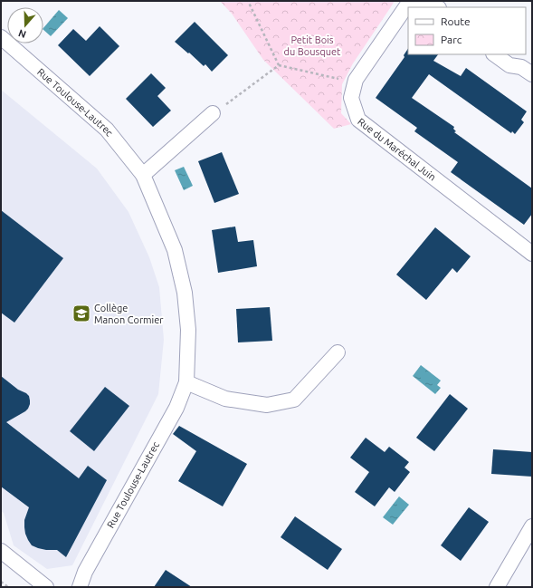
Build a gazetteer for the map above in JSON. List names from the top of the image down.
{
  "streets": {
    "street": ["Rue Toulouse-Lautrec", "Rue du Maréchal Juin"]
  },
  "parks": ["Petit Bois du Bousquet"],
  "places": {
    "school or university": ["Collège Manon Cormier"]
  },
  "legend": ["Route", "Parc"],
  "north": "bottom"
}
